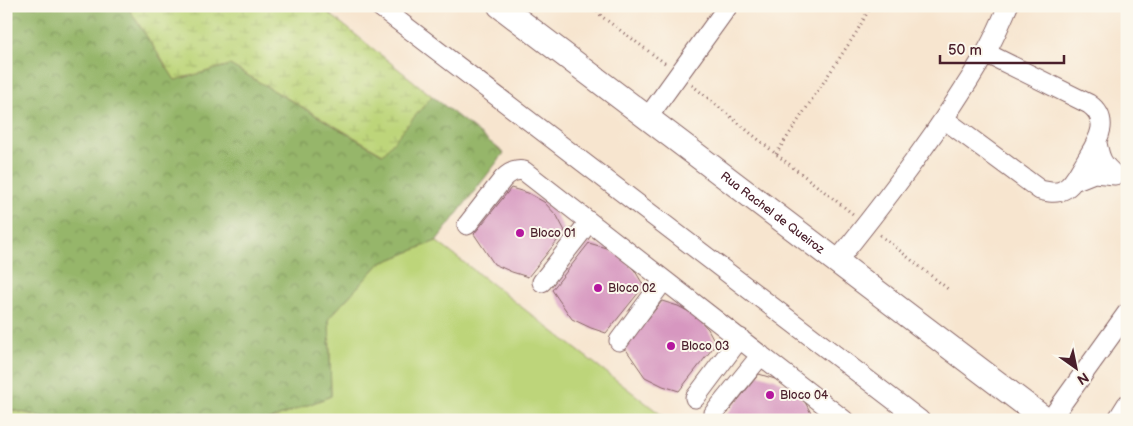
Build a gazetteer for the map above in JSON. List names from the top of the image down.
{
  "streets": {
    "street": ["Rua Rachel de Queiroz"]
  },
  "places": [
    "Bloco 01",
    "Bloco 02",
    "Bloco 03",
    "Bloco 04"
  ],
  "scale_bar": "50 m",
  "north": "bottom right"
}
